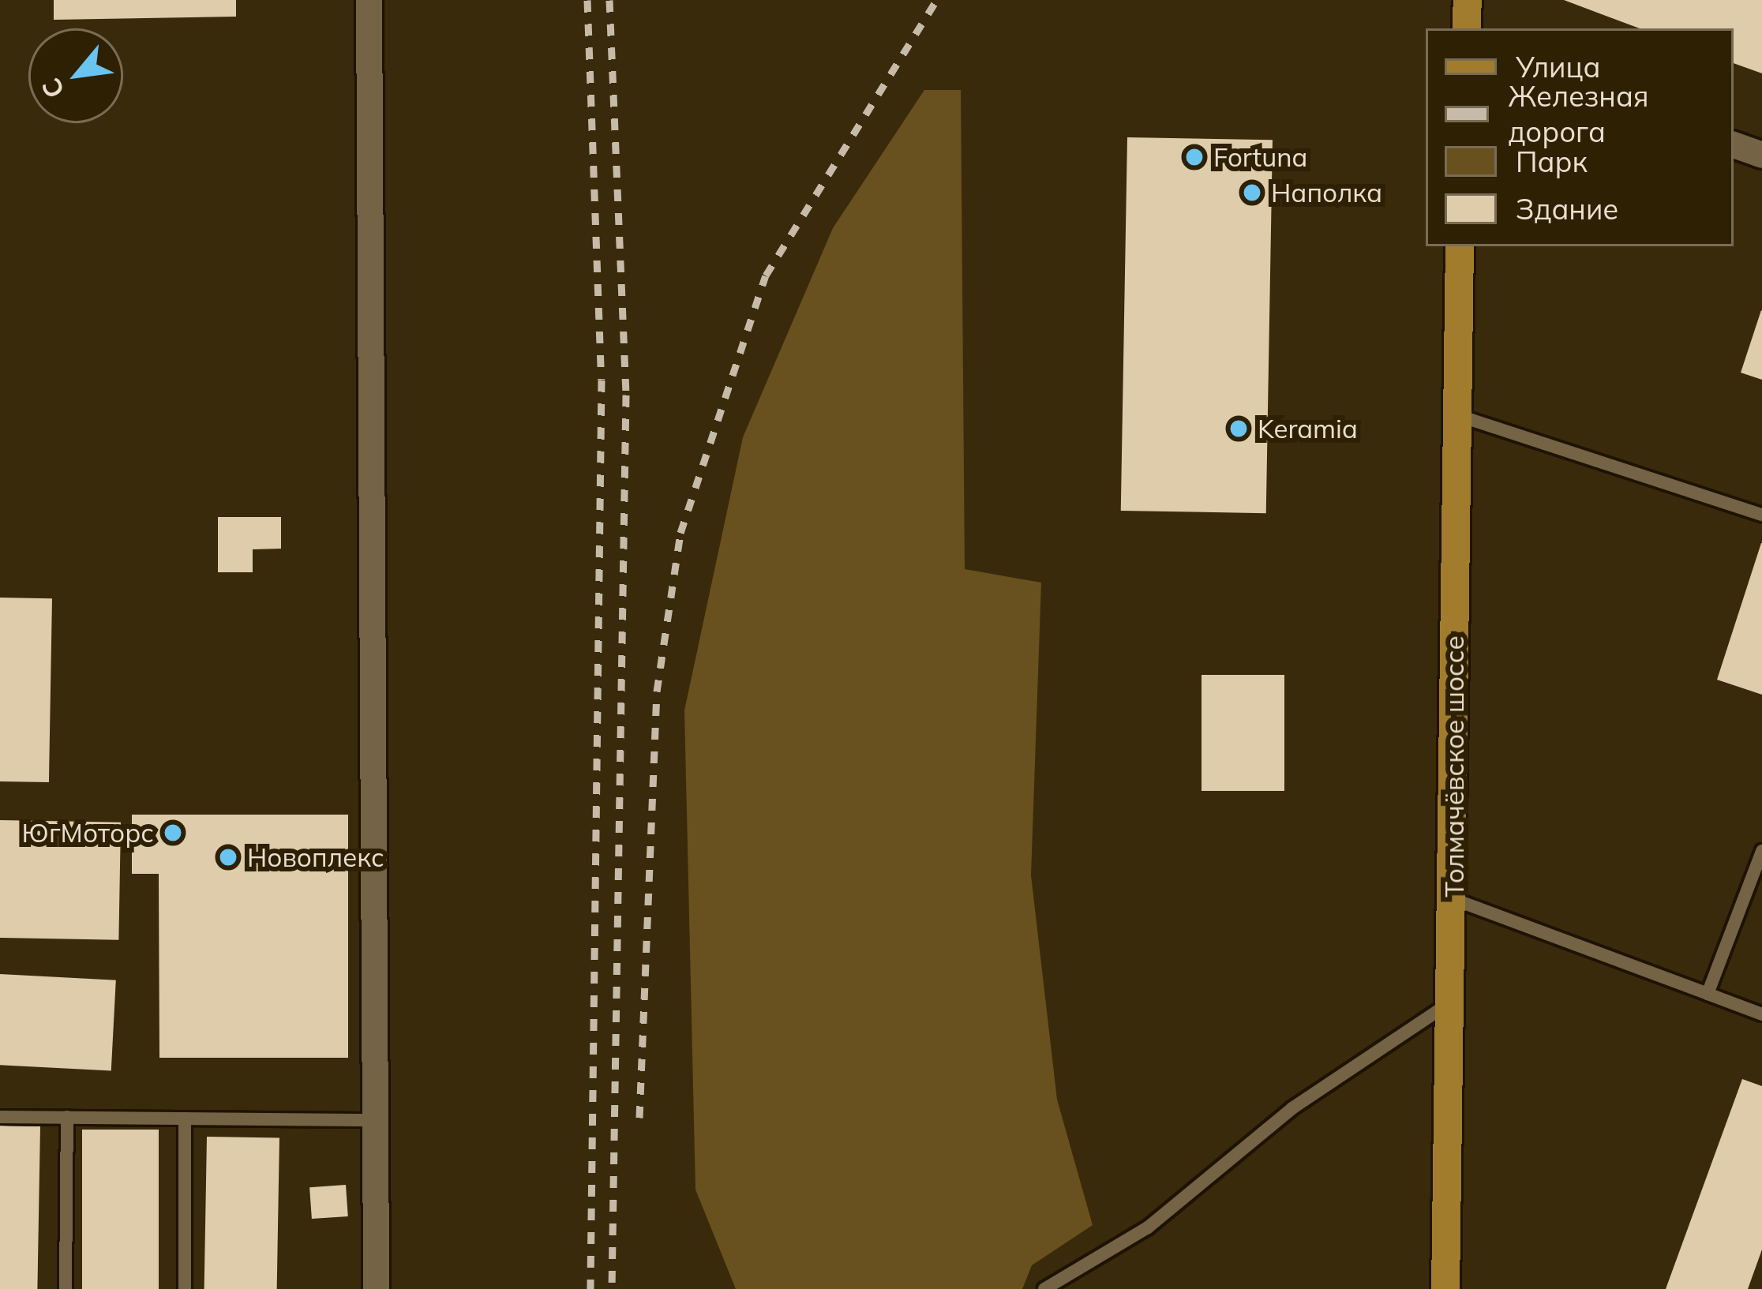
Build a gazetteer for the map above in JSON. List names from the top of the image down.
{
  "streets": {
    "main road": ["Толмачёвское шоссе"]
  },
  "places": [
    "Fortuna",
    "Наполка",
    "Keramia",
    "ЮгМоторс",
    "Новоплекс"
  ],
  "legend": [
    "Улица",
    "Железная дорога",
    "Парк",
    "Здание"
  ],
  "north": "bottom left"
}
